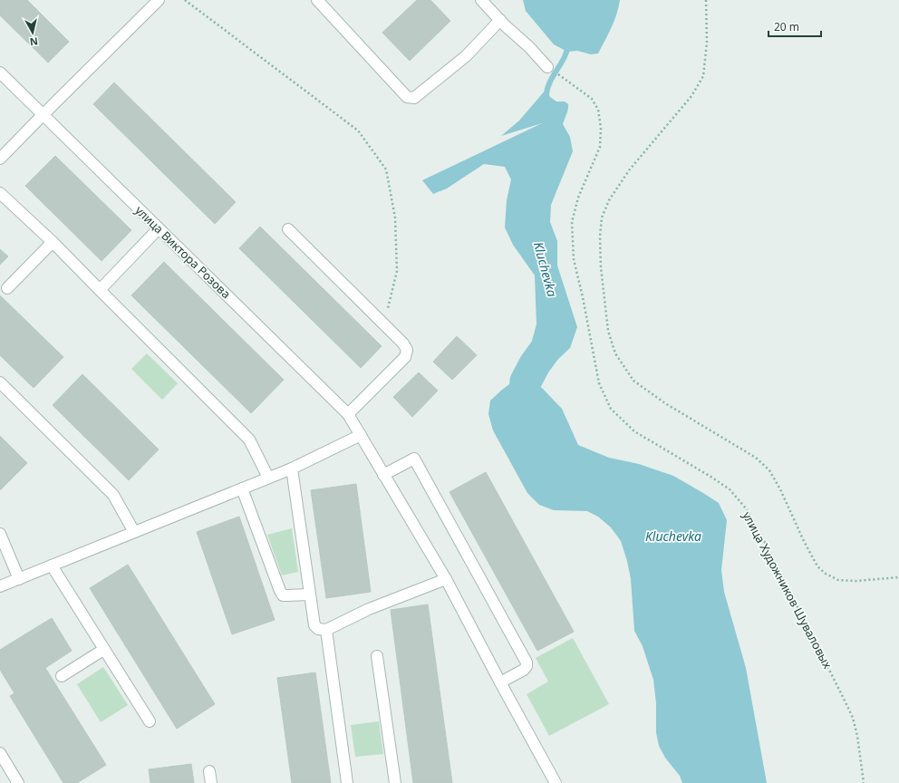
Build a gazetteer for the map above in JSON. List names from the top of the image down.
{
  "streets": {
    "street": ["улица Виктора Розова"],
    "path": ["улица Художников Шуваловых"]
  },
  "water": ["Kluchevka"],
  "scale_bar": "20 m",
  "north": "bottom"
}
